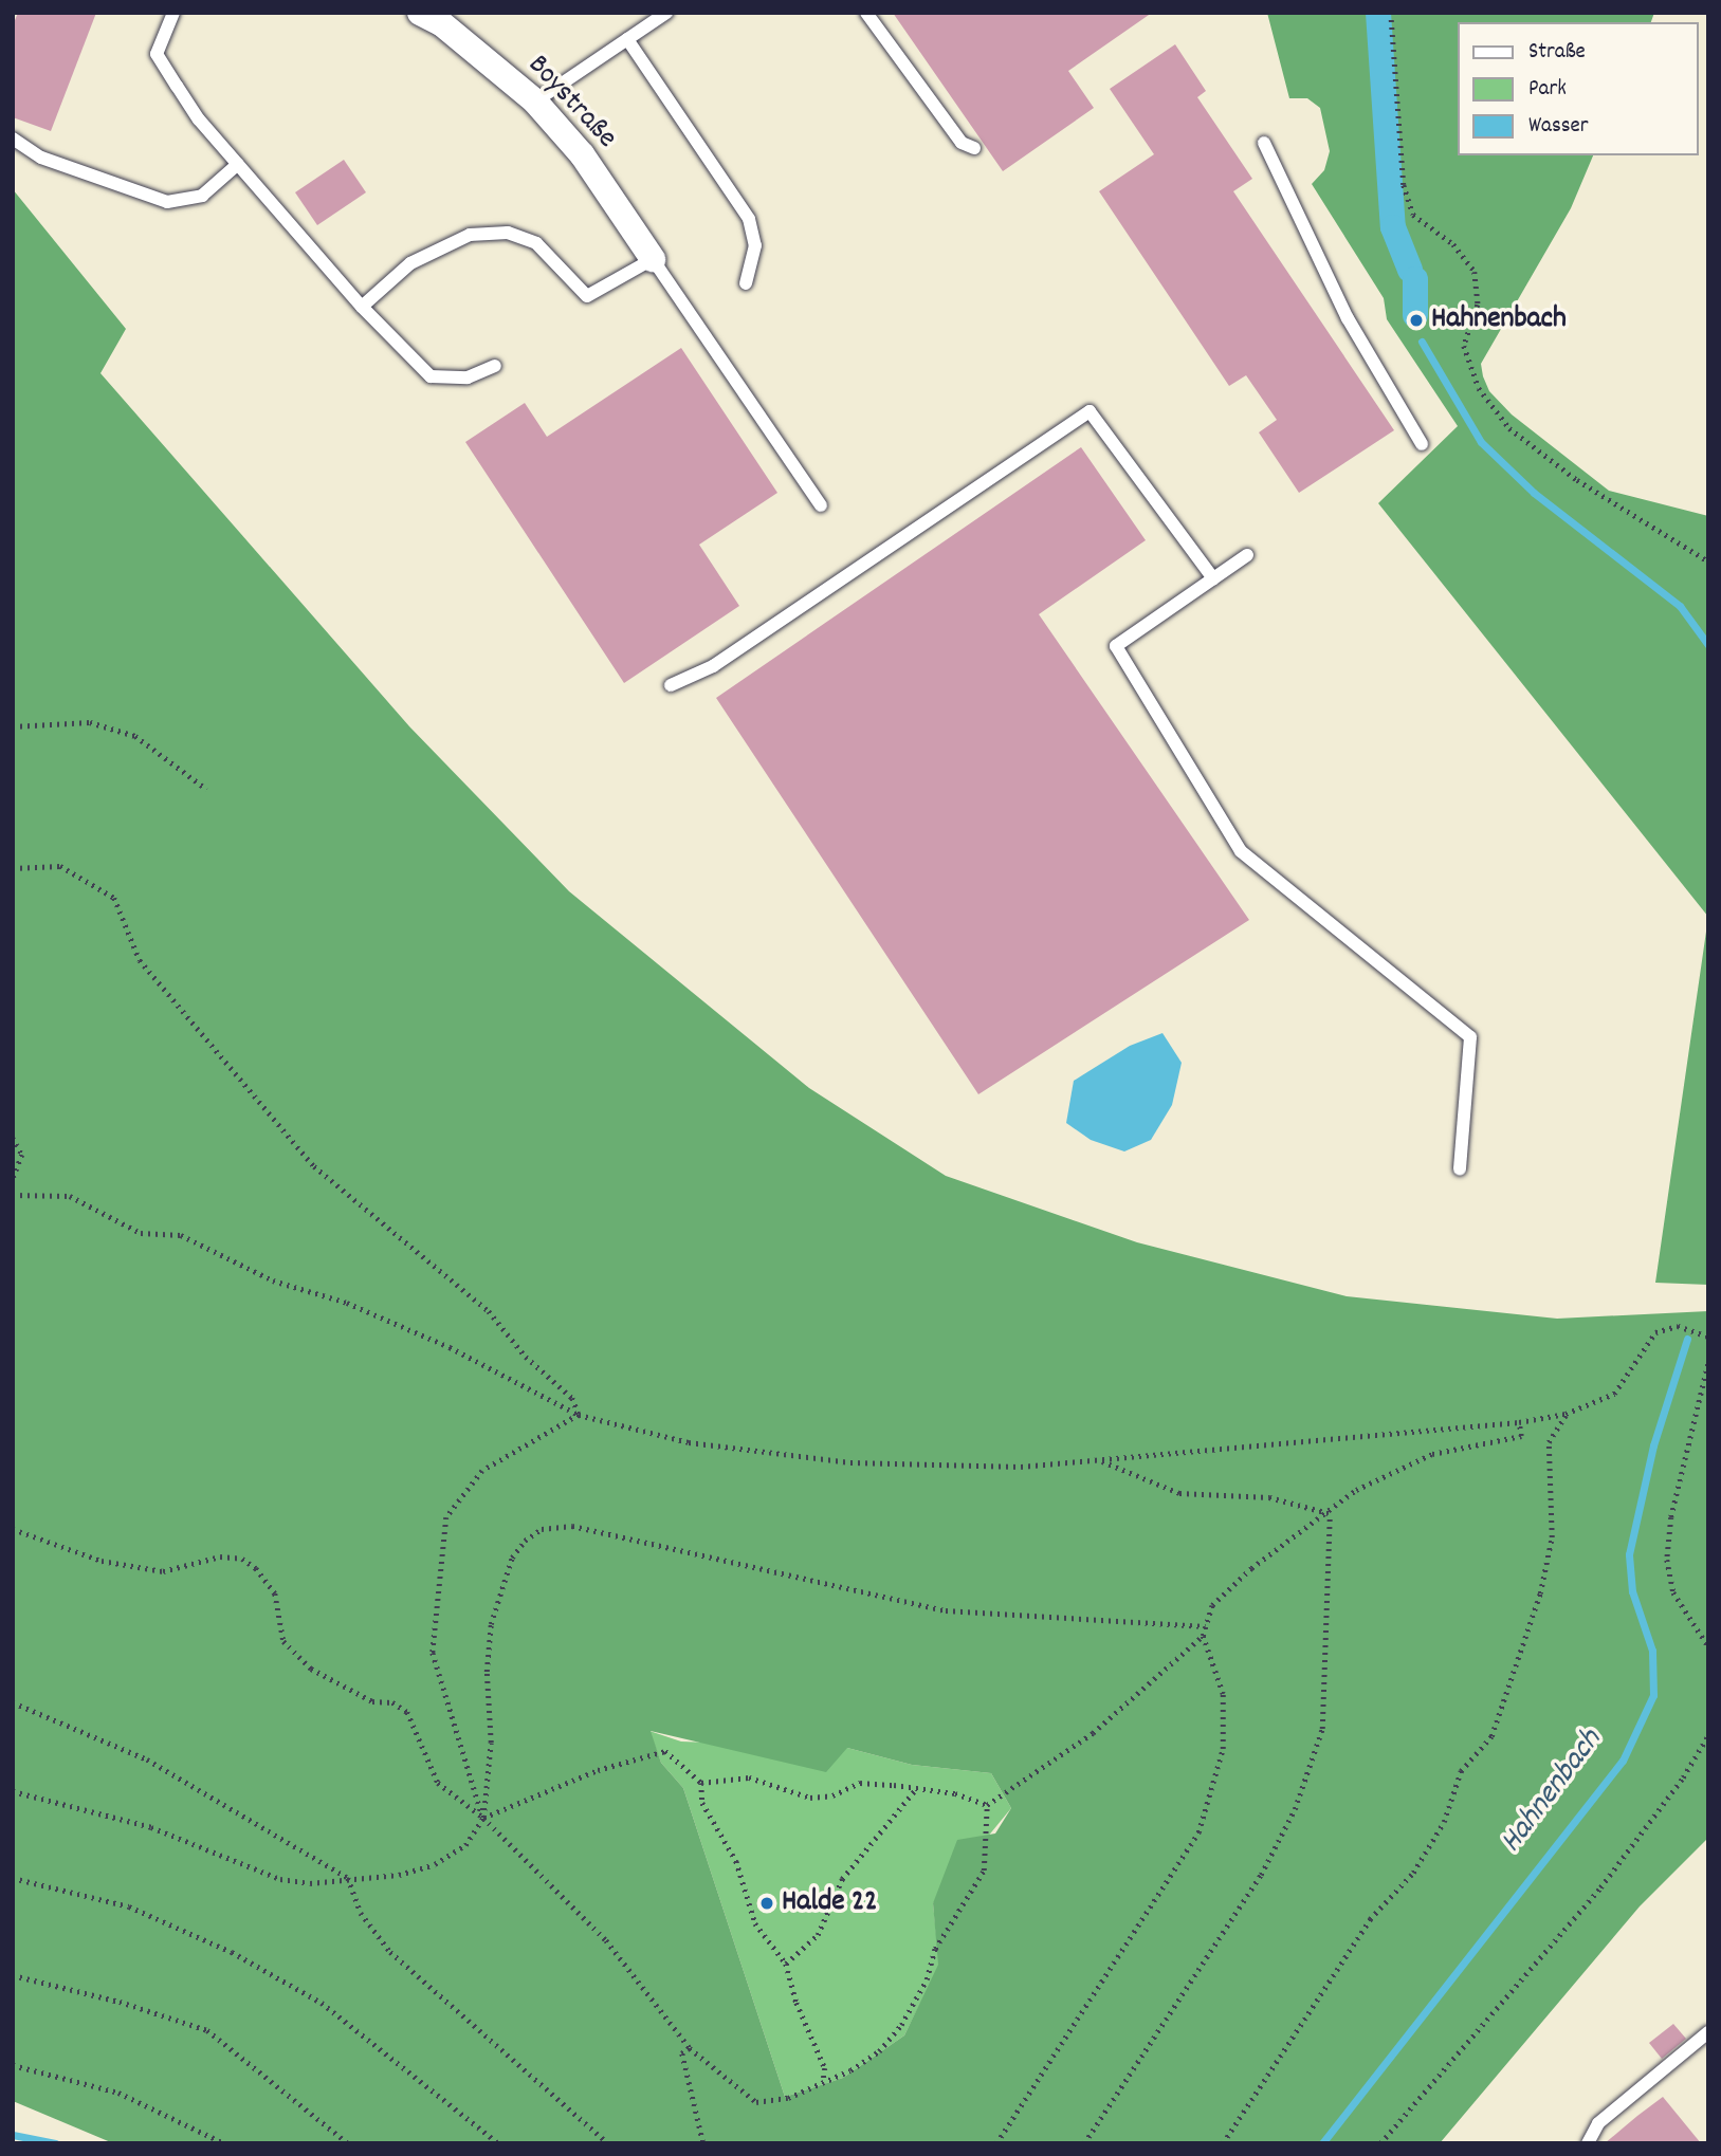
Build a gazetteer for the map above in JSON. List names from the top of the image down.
{
  "streets": {
    "street": ["Boystraße"]
  },
  "water": ["Hahnenbach"],
  "places": ["Hahnenbach", "Halde 22"],
  "legend": ["Straße", "Park", "Wasser"]
}
